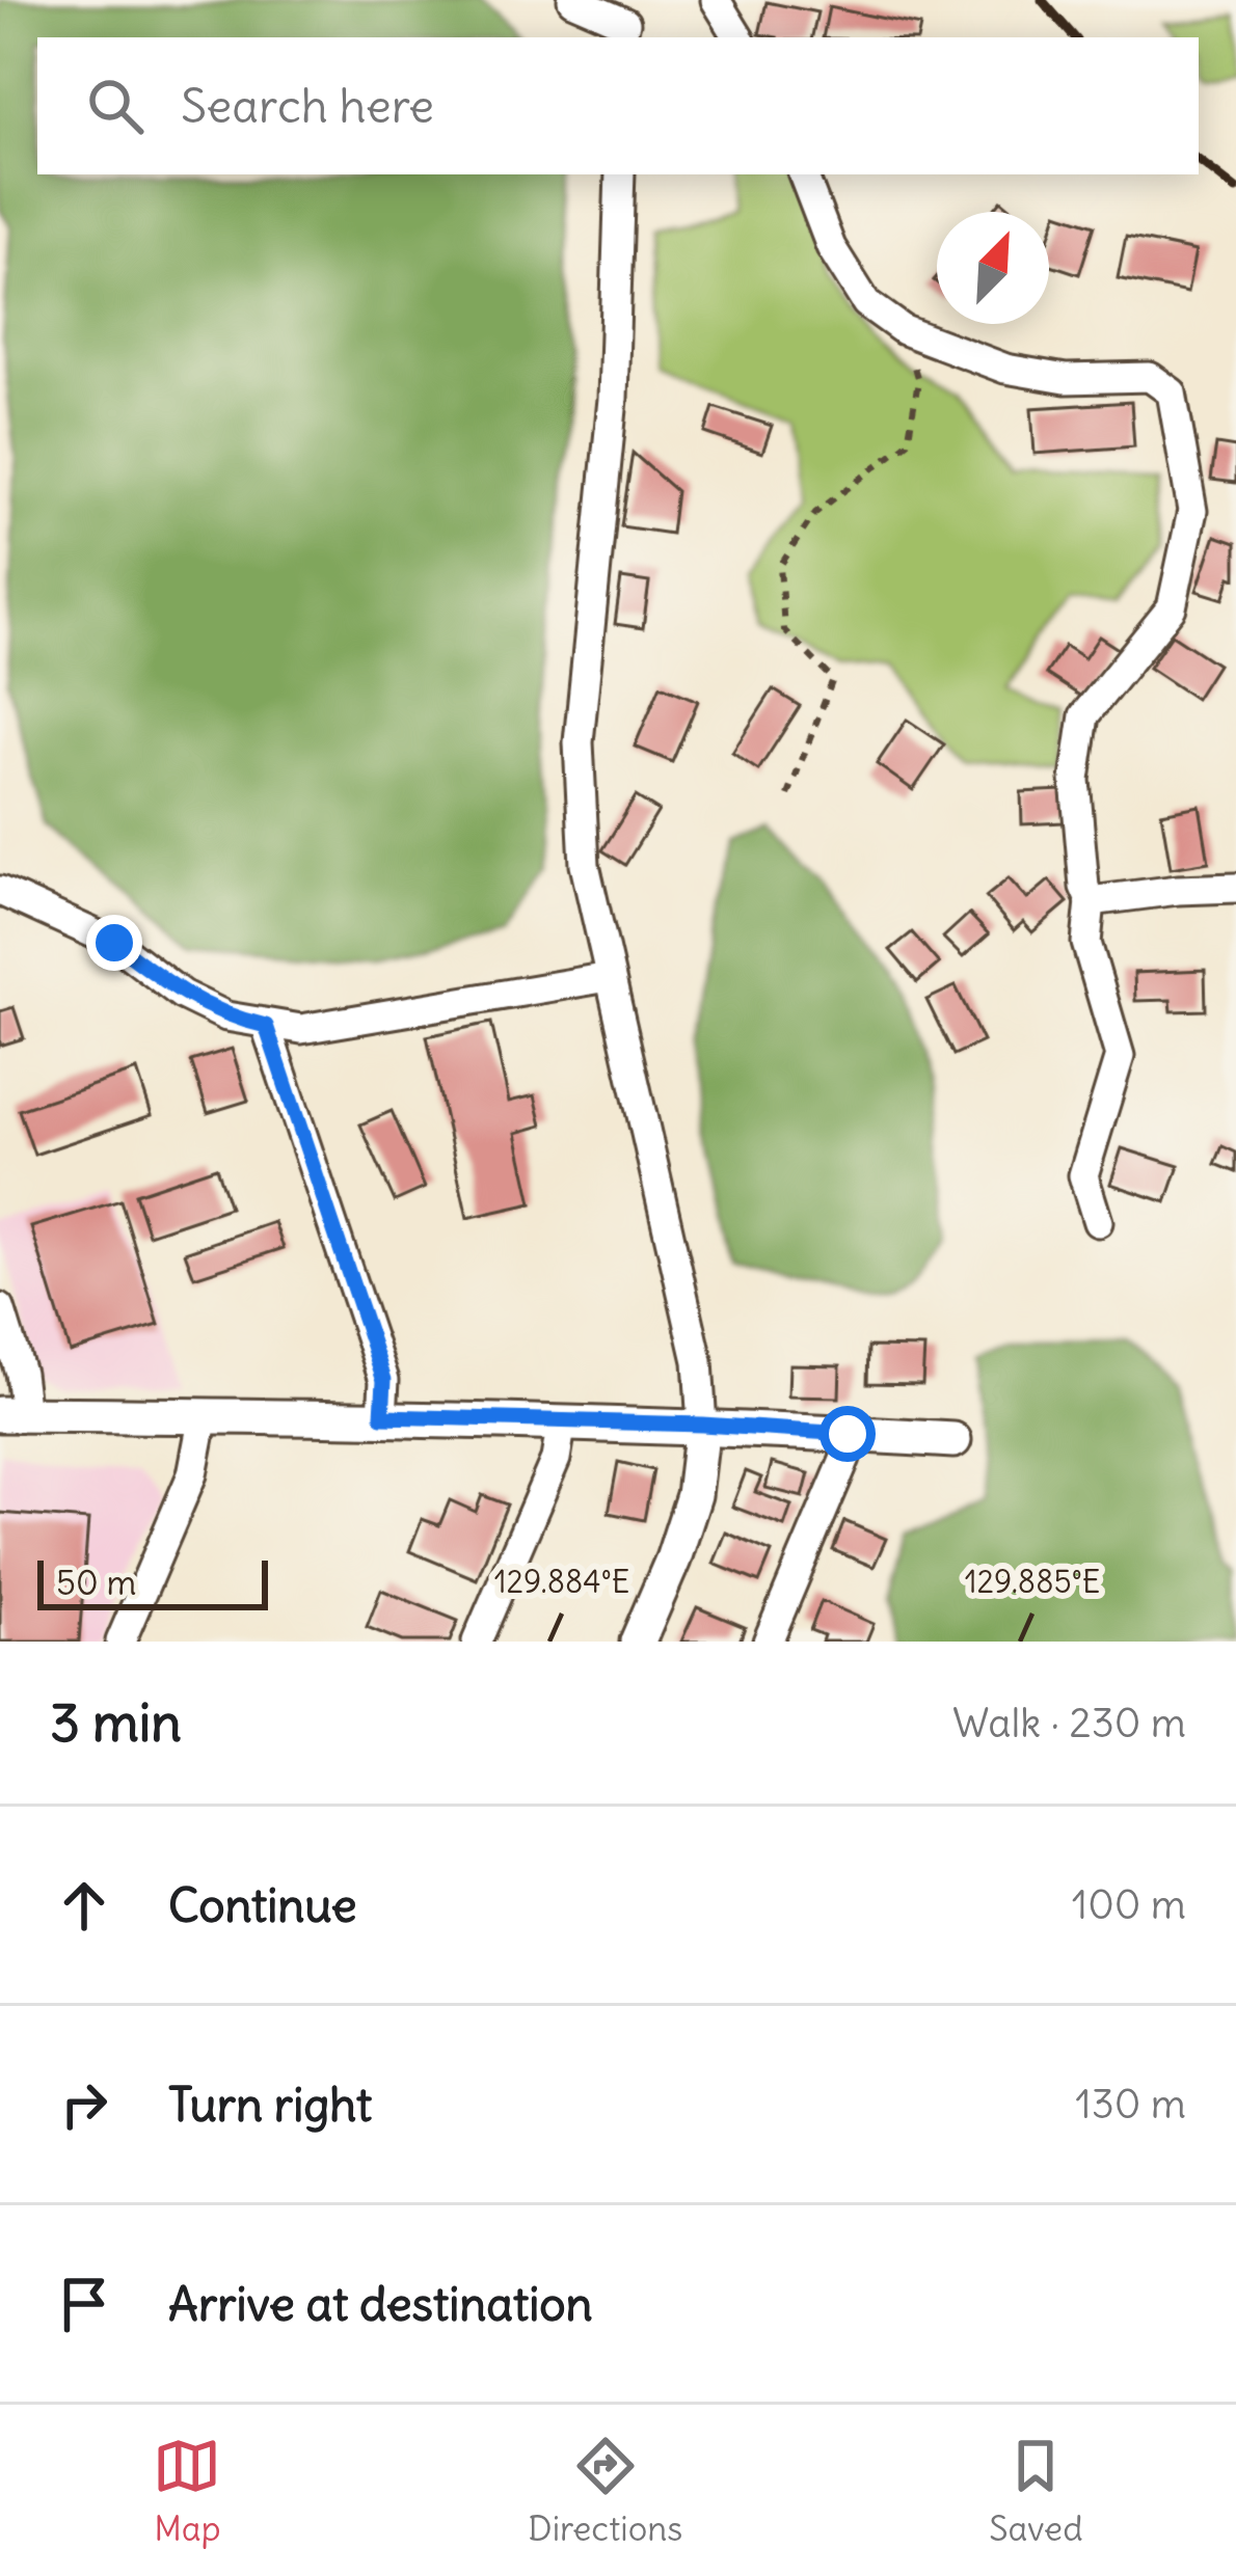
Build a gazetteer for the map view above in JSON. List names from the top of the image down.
{
  "scale_bar": "50 m",
  "north": "top right",
  "page": {
    "search": "Search here",
    "scale": "50 m",
    "heading": ["3 min", "Walk · 230 m"],
    "list": [
      ["Continue", "100 m"],
      ["Turn right", "130 m"],
      "Arrive at destination"
    ],
    "nav": ["Map", "Directions", "Saved"]
  },
  "coordinates": ["129.884°E", "129.885°E"]
}
